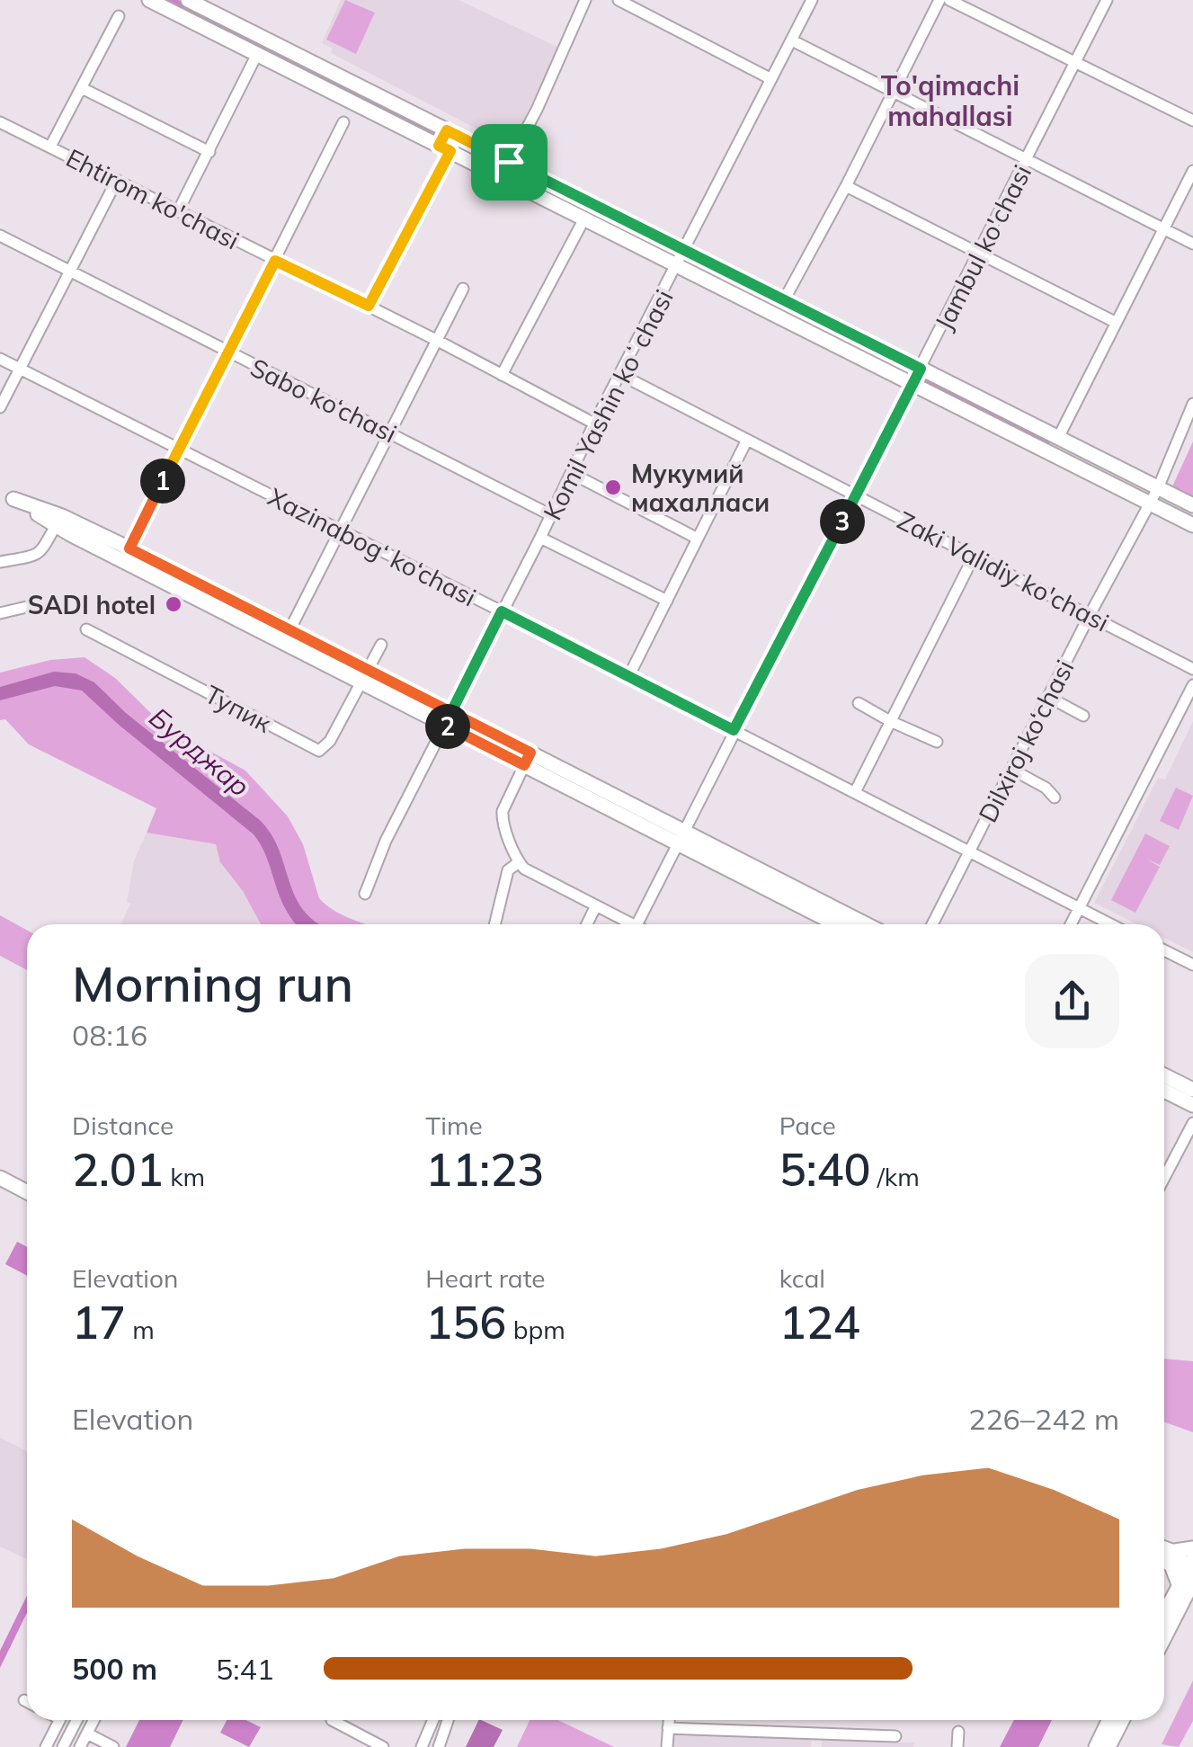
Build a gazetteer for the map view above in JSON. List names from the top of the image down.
{
  "streets": {
    "street": [
      "Ehtirom ko'chasi",
      "Jambul ko'chasi",
      "Sabo ko‘chasi",
      "Komil Yashin koʻchasi",
      "Xazinabog‘ ko‘chasi",
      "Zaki Validiy ko'chasi",
      "Тупик",
      "Dilxiroj ko‘chasi"
    ]
  },
  "crossings": [
    ["Ehtirom ko'chasi", "Komil Yashin koʻchasi"],
    ["Jambul ko'chasi", "Xazinabog‘ ko‘chasi"],
    ["Jambul ko'chasi", "Zaki Validiy ko'chasi"],
    ["Sabo ko‘chasi", "Komil Yashin koʻchasi"],
    ["Komil Yashin koʻchasi", "Xazinabog‘ ko‘chasi"],
    ["Komil Yashin koʻchasi", "Zaki Validiy ko'chasi"],
    ["Xazinabog‘ ko‘chasi", "Dilxiroj ko‘chasi"],
    ["Zaki Validiy ko'chasi", "Dilxiroj ko‘chasi"]
  ],
  "districts": ["To'qimachi mahallasi"],
  "water": ["Бурджар"],
  "places": ["Мукумий махалласи", "SADI hotel"],
  "page": {
    "pins": ["1", "3", "2"],
    "heading": ["Morning run", "08:16"],
    "stats": [
      ["Distance", "2.01 km"],
      ["Time", "11:23"],
      ["Pace", "5:40 /km"],
      ["Elevation", "17 m"],
      ["Heart rate", "156 bpm"],
      ["kcal", "124"]
    ],
    "chart": ["Elevation", "226–242 m"],
    "list": [
      {
        "name": "500 m",
        "note": "5:41"
      }
    ]
  }
}
